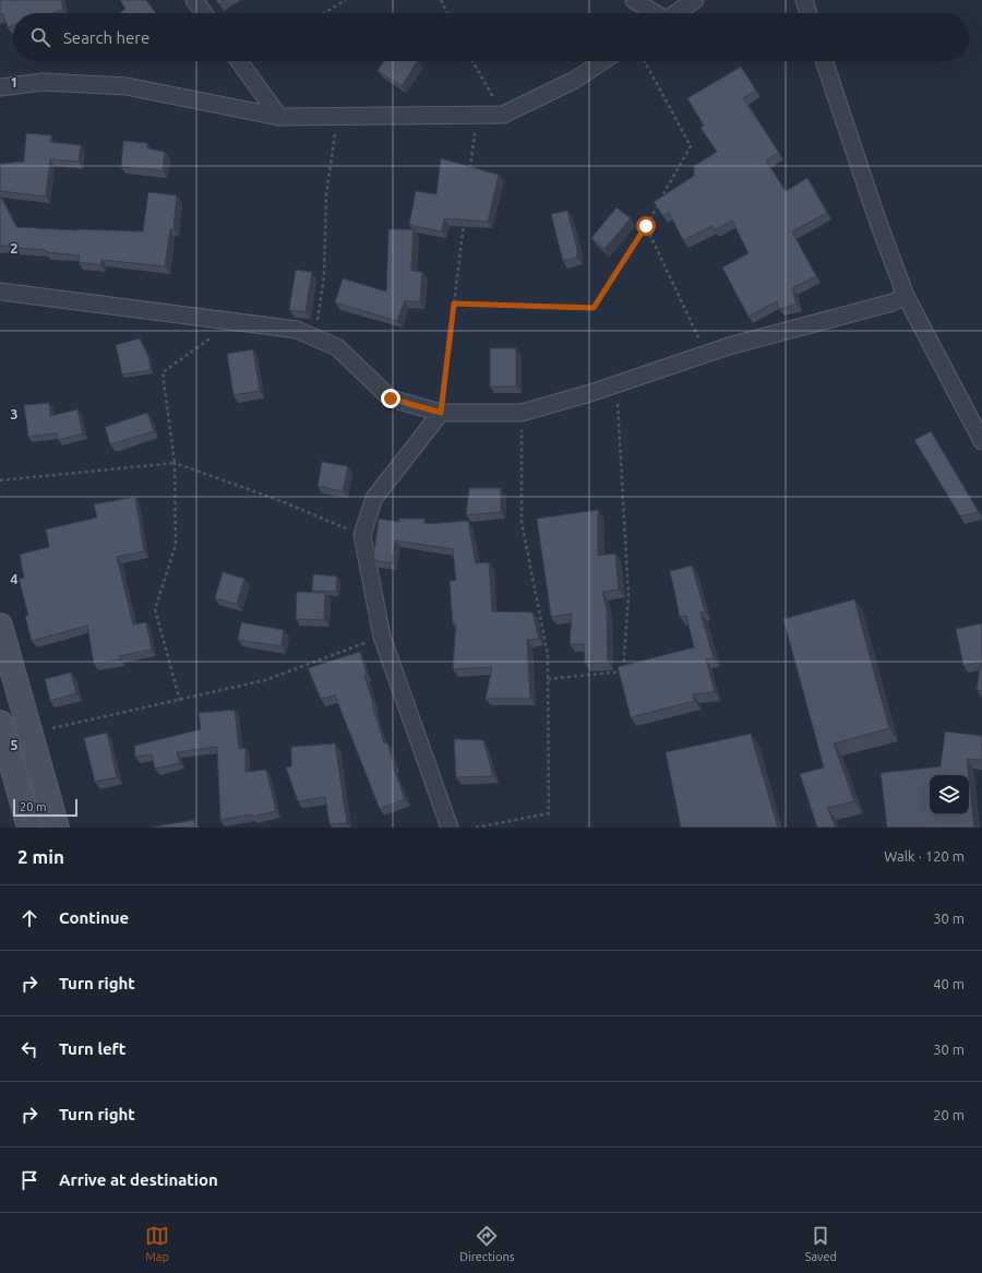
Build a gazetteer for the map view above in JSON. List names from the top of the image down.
{
  "scale_bar": "20 m",
  "page": {
    "search": "Search here",
    "scale": "20 m",
    "heading": ["2 min", "Walk · 120 m"],
    "list": [
      ["Continue", "30 m"],
      ["Turn right", "40 m"],
      ["Turn left", "30 m"],
      ["Turn right", "20 m"],
      "Arrive at destination"
    ],
    "nav": ["Map", "Directions", "Saved"]
  },
  "grid": {
    "rows": [
      "1",
      "2",
      "3",
      "4",
      "5"
    ]
  }
}
